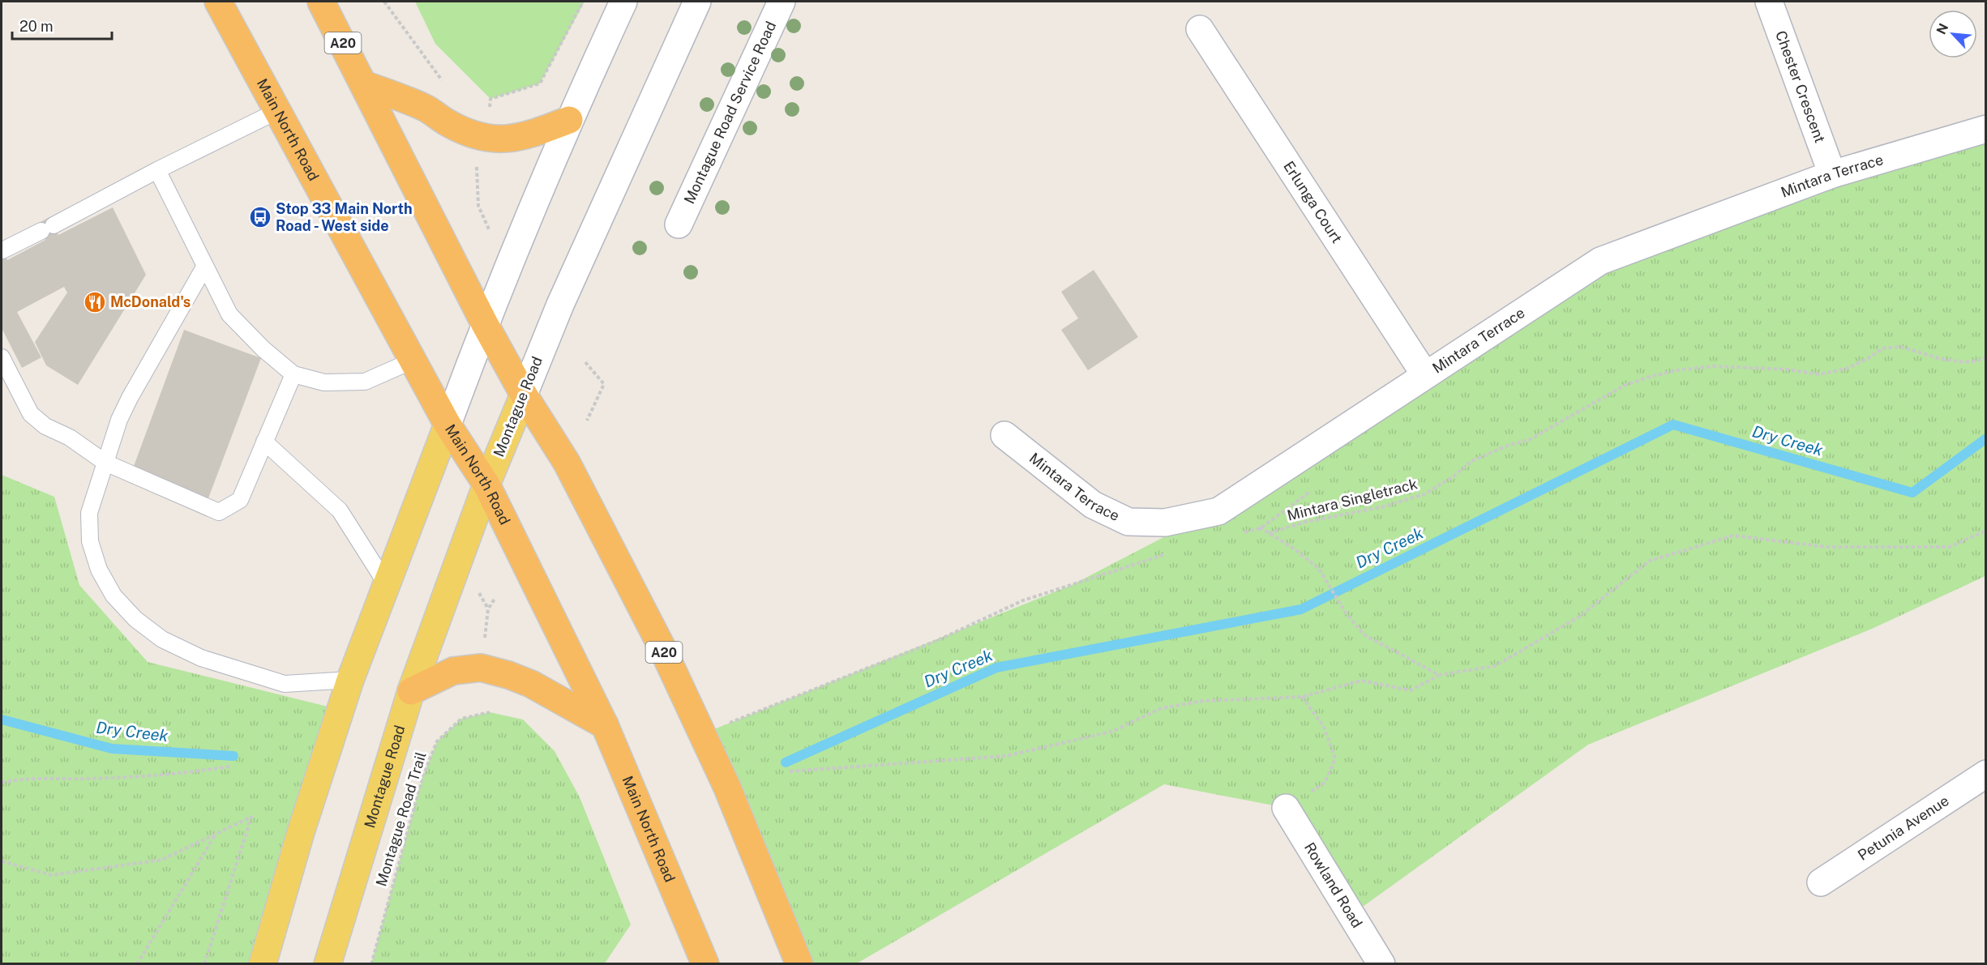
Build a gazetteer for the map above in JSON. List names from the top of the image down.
{
  "streets": {
    "highway": ["A20", "Main North Road"],
    "main road": ["Montague Road"],
    "street": [
      "Chester Crescent",
      "Montague Road Service Road",
      "Mintara Terrace",
      "Erlunga Court",
      "Petunia Avenue",
      "Rowland Road"
    ],
    "path": ["Mintara Singletrack", "Montague Road Trail"]
  },
  "crossings": [
    ["A20", "Montague Road"],
    ["Chester Crescent", "Mintara Terrace"],
    ["Main North Road", "Montague Road"],
    ["Mintara Terrace", "Erlunga Court"]
  ],
  "water": ["Dry Creek"],
  "places": {
    "bus stop": ["Stop 33 Main North Road - West side"],
    "restaurant": ["McDonald's"]
  },
  "scale_bar": "20 m",
  "north": "top left"
}
